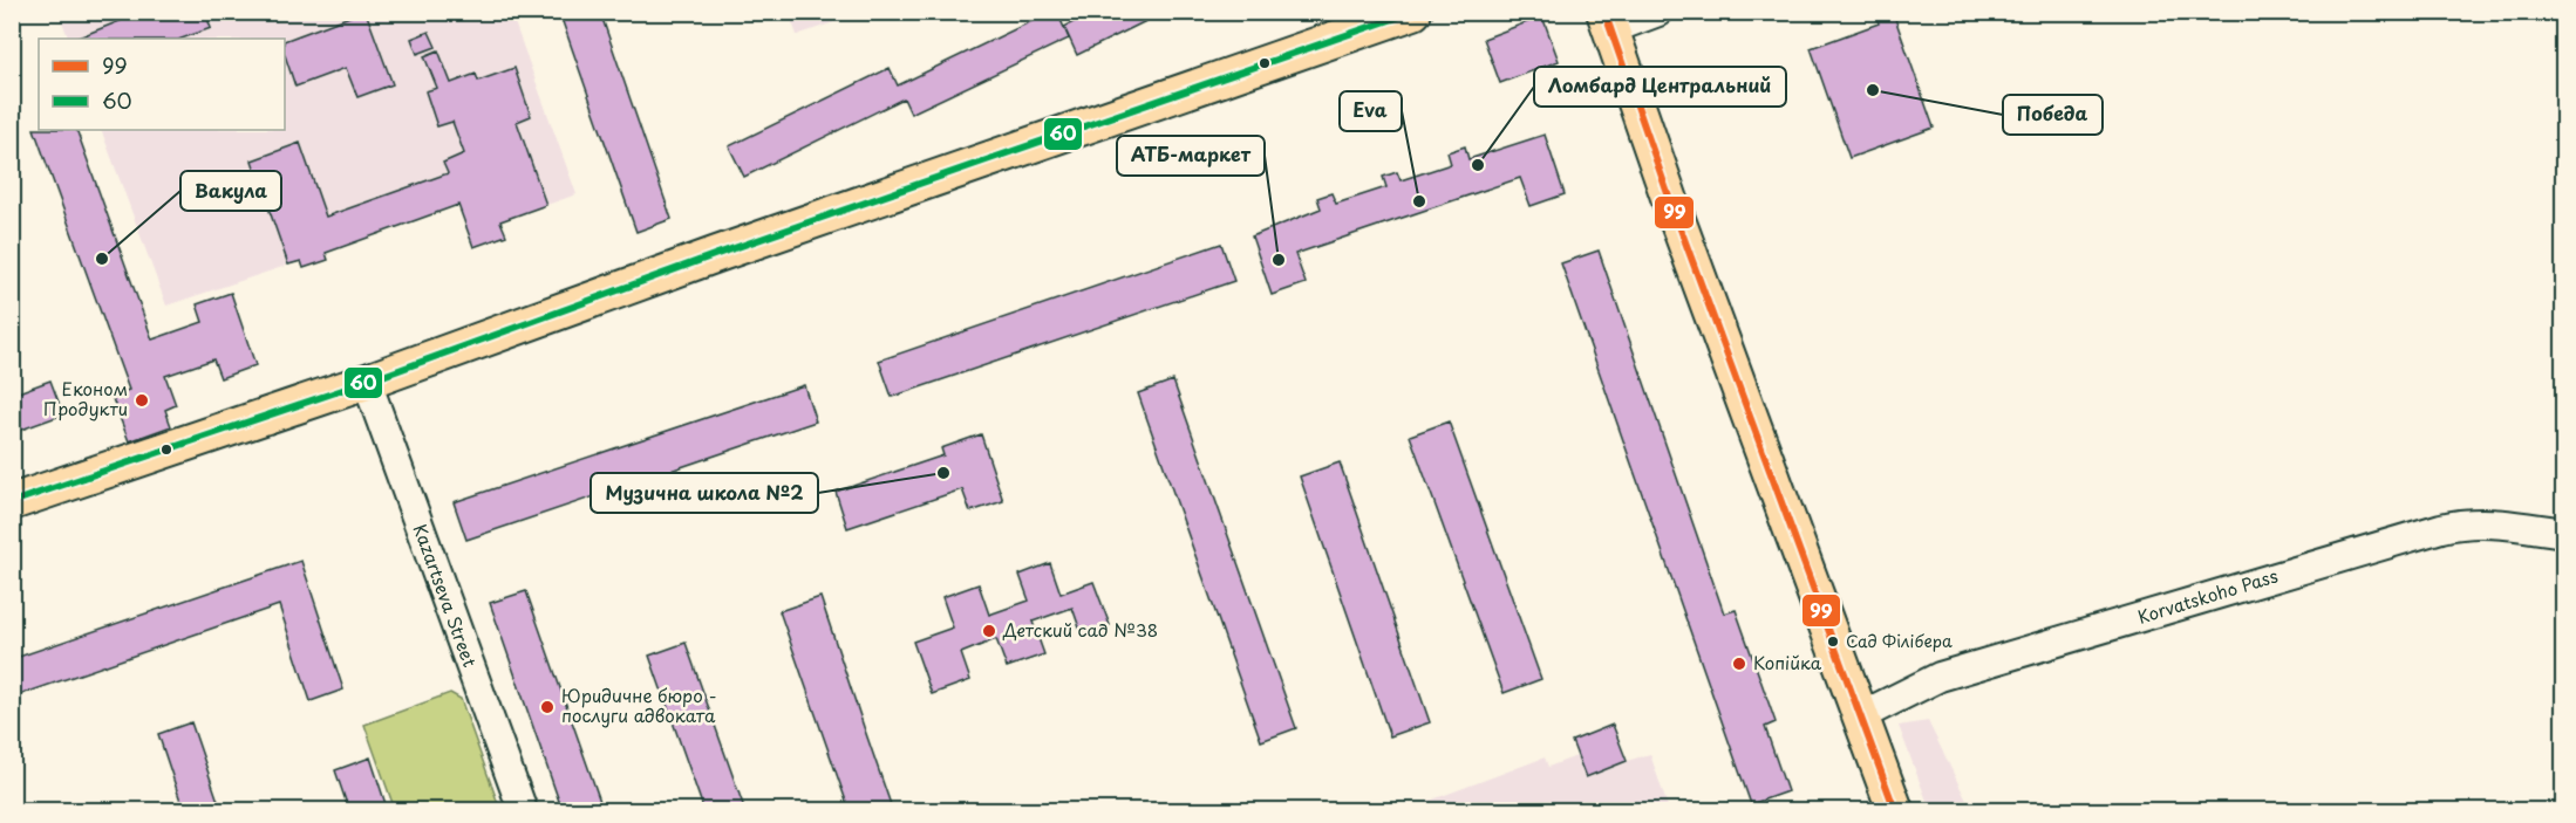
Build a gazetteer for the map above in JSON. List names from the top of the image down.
{
  "streets": {
    "street": ["Kazartseva Street", "Korvatskoho Pass"]
  },
  "places": [
    "Победа",
    "Ломбард Центральний",
    "Eva",
    "Вакула",
    "АТБ-маркет",
    "Економ Продукти",
    "Музична школа №2",
    "Детский сад №38",
    "Сад Філібера",
    "Копійка",
    "Юридичне бюро - послуги адвоката"
  ],
  "lines": ["transit line 99", "transit line 60"],
  "legend": ["99", "60"]
}
